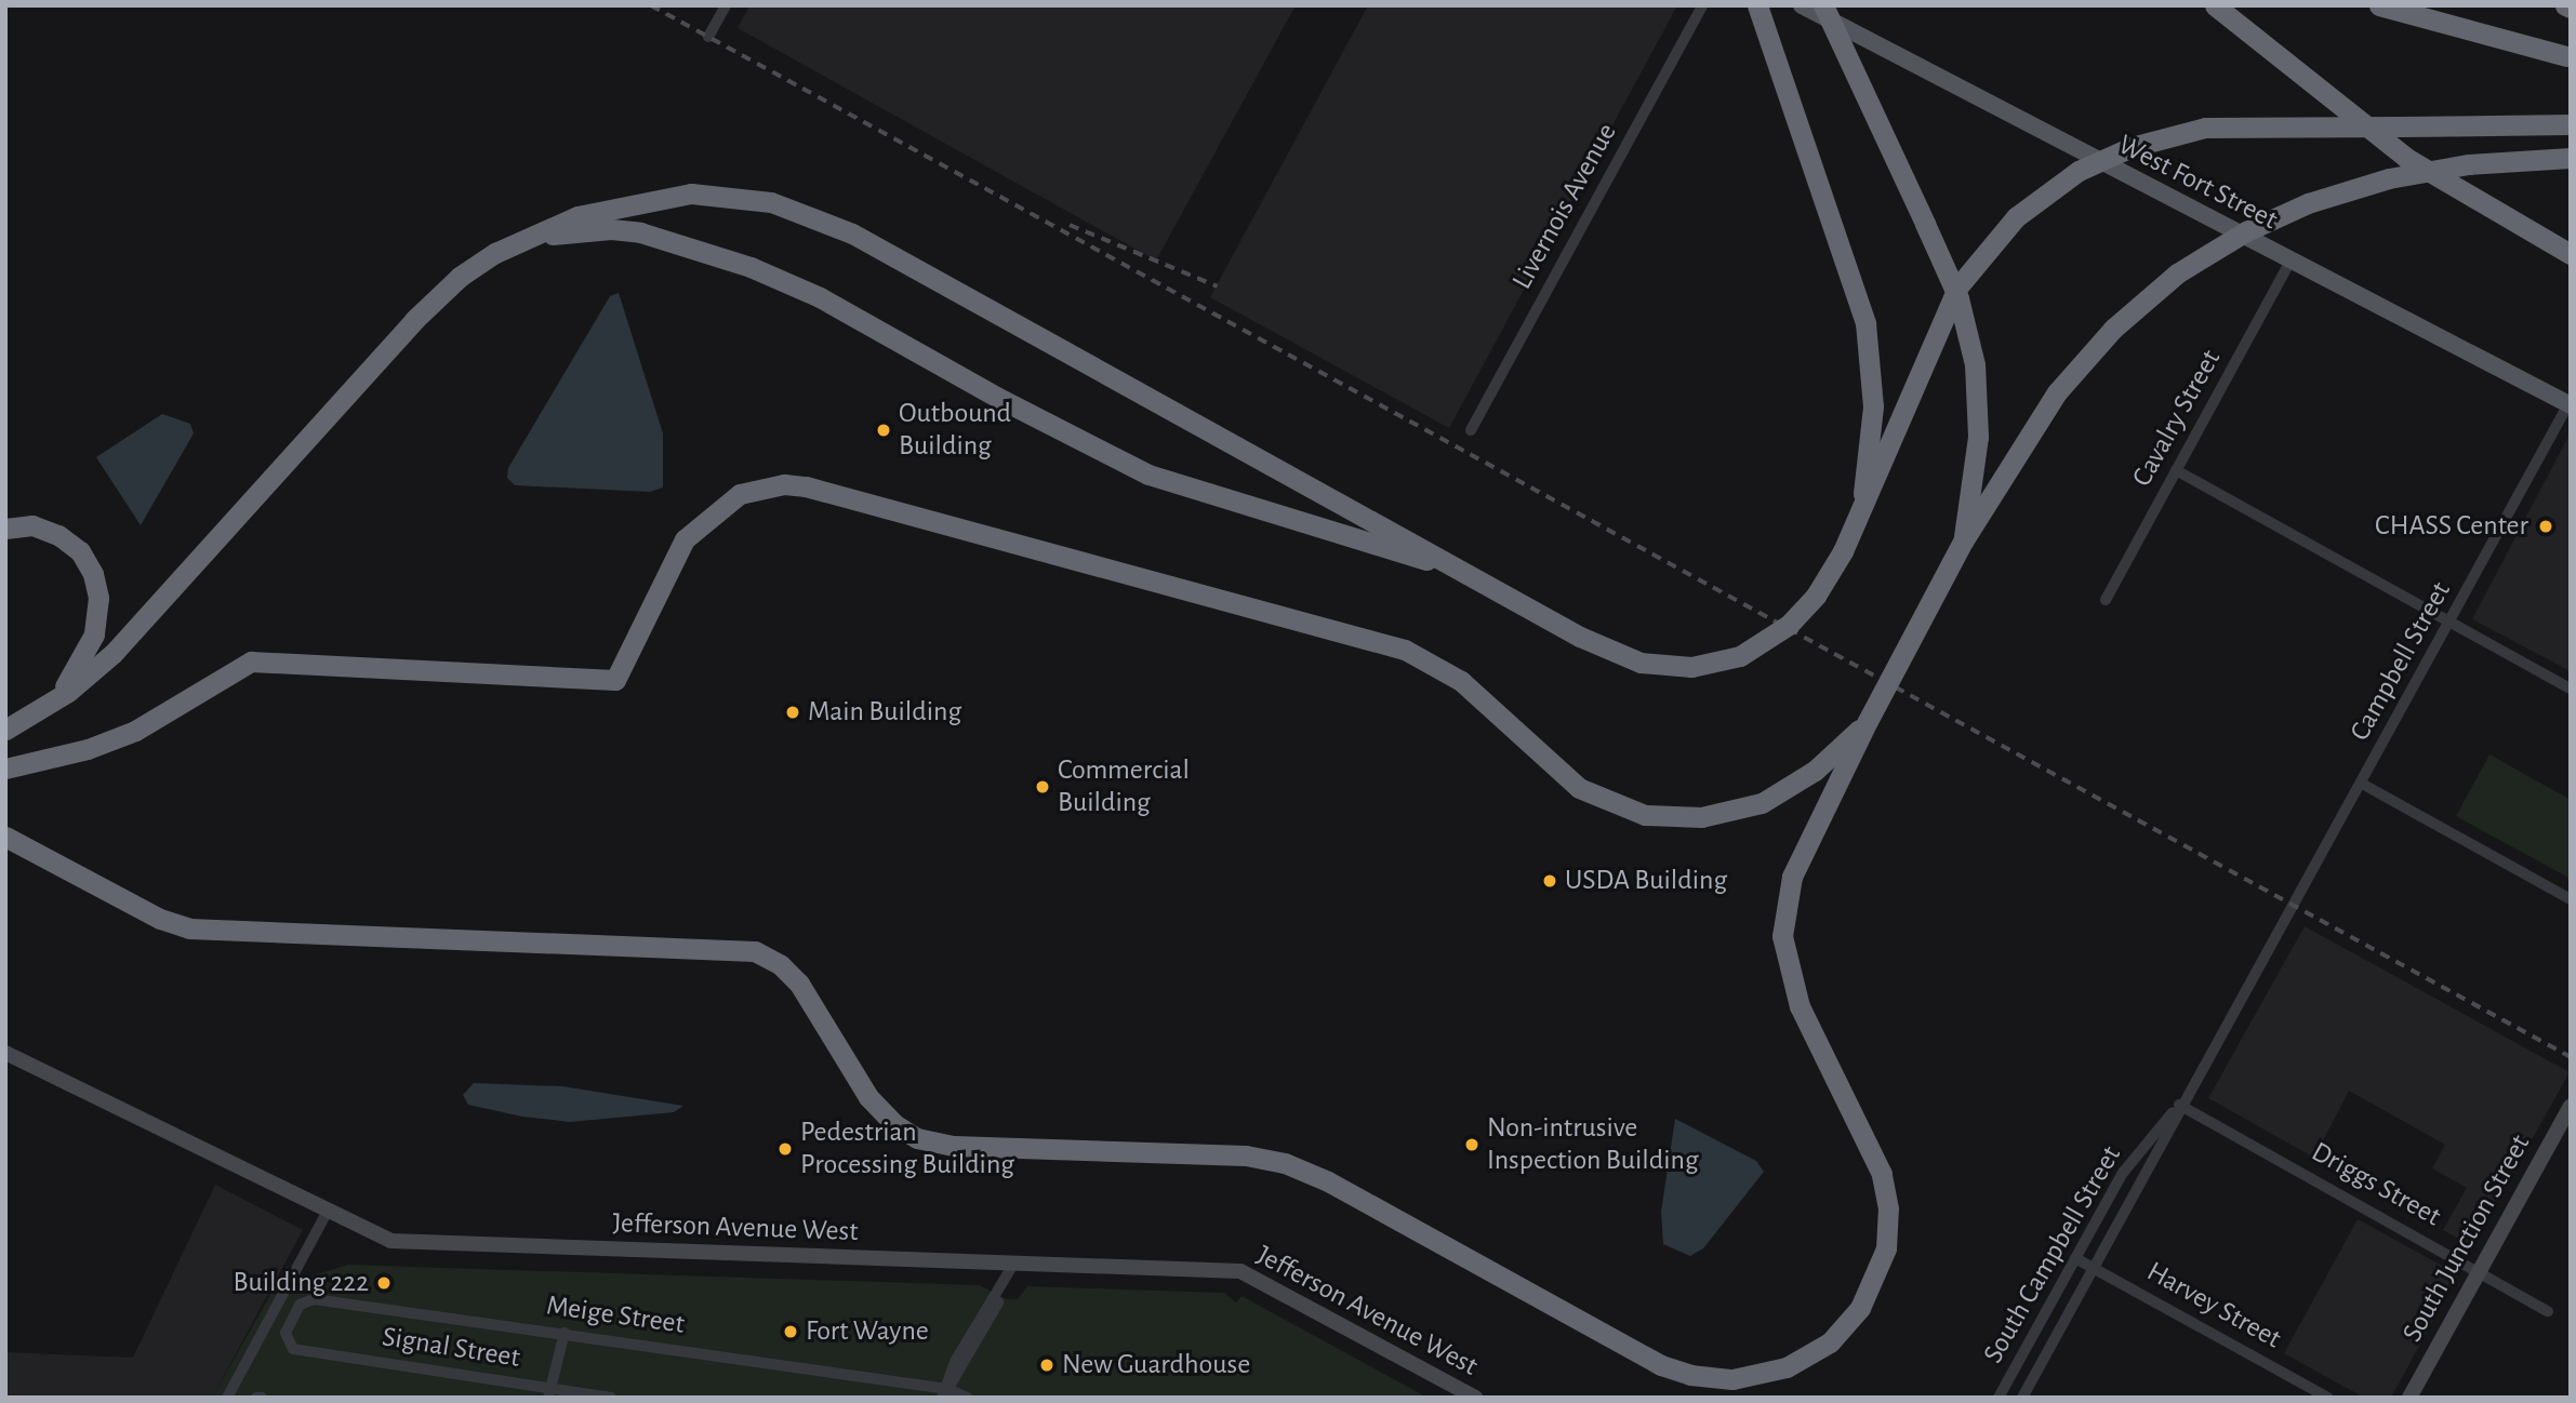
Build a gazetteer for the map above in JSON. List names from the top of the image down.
{
  "streets": {
    "main road": ["West Fort Street", "Jefferson Avenue West", "South Junction Street"],
    "street": [
      "Livernois Avenue",
      "Cavalry Street",
      "Campbell Street",
      "Driggs Street",
      "South Campbell Street",
      "Harvey Street",
      "Meige Street",
      "Signal Street"
    ]
  },
  "crossings": [
    ["West Fort Street", "Cavalry Street"],
    ["West Fort Street", "Campbell Street"],
    ["Campbell Street", "South Campbell Street"],
    ["Driggs Street", "South Junction Street"],
    ["Driggs Street", "South Campbell Street"],
    ["South Campbell Street", "Harvey Street"],
    ["Meige Street", "Signal Street"]
  ],
  "places": [
    "Outbound Building",
    "CHASS Center",
    "Main Building",
    "Commercial Building",
    "USDA Building",
    "Non-intrusive Inspection Building",
    "Pedestrian Processing Building",
    "Building 222",
    "Fort Wayne",
    "New Guardhouse"
  ]
}
